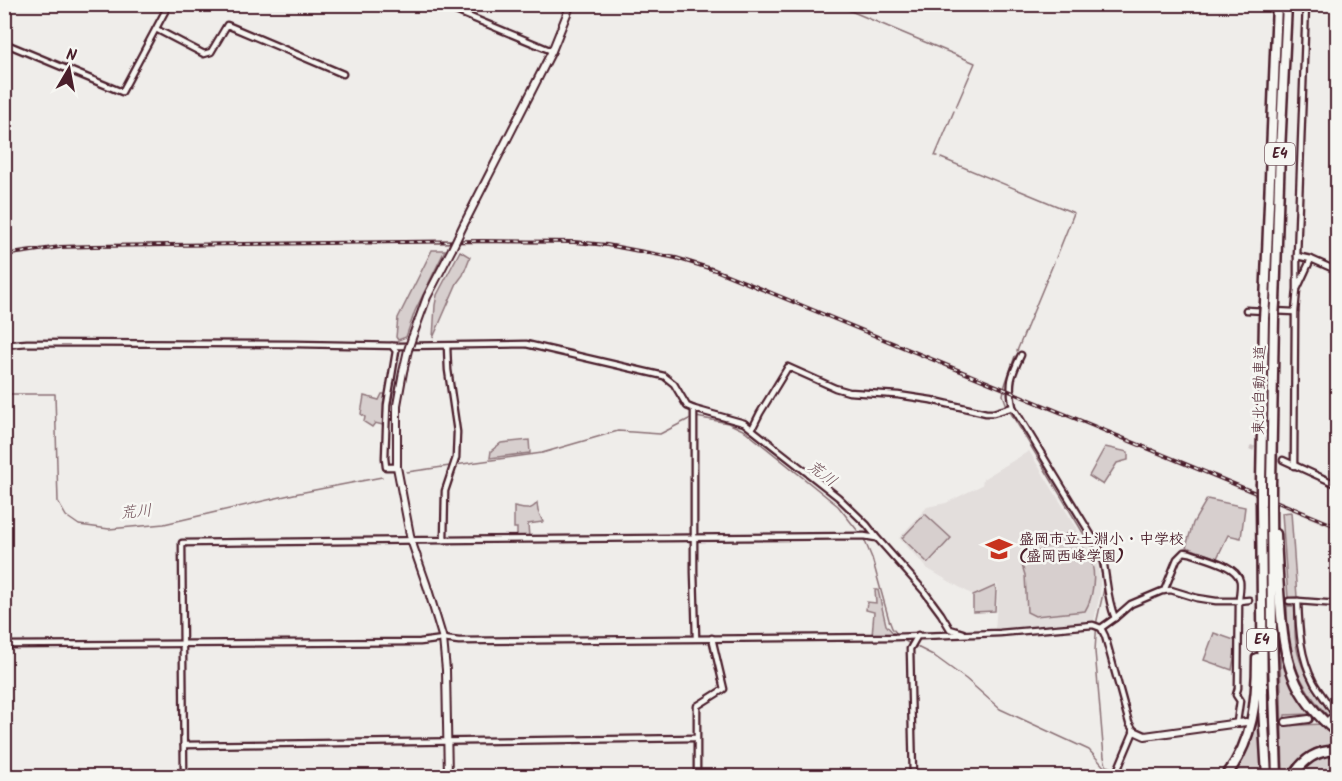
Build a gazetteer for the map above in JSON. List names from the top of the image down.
{
  "streets": {
    "highway": ["E4", "東北自動車道"]
  },
  "water": ["荒川"],
  "places": {
    "school or university": ["盛岡市立土淵小・中学校 (盛岡西峰学園)"]
  },
  "north": "top"
}
